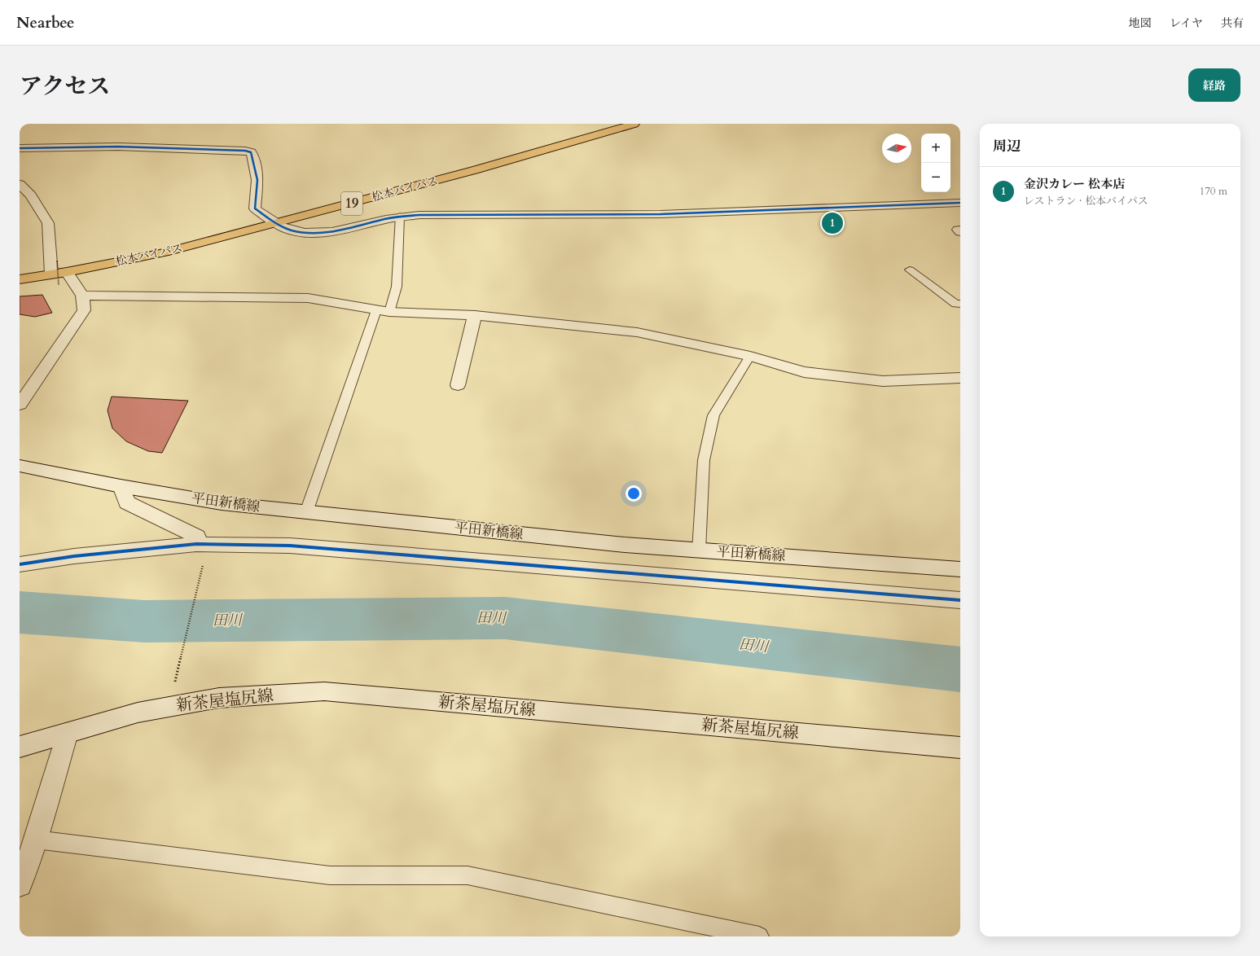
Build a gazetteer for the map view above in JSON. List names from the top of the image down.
{
  "streets": {
    "highway": ["松本バイパス", "19"],
    "street": ["平田新橋線", "新茶屋塩尻線"]
  },
  "water": ["田川"],
  "north": "right",
  "page": {
    "header": "Nearbee",
    "nav": ["地図", "レイヤ", "共有"],
    "title": "アクセス",
    "buttons": "経路",
    "heading": "周辺",
    "map_buttons": ["+", "−"],
    "list": [
      {
        "mark": "1",
        "name": "金沢カレー 松本店",
        "note": "レストラン · 松本バイパス",
        "value": "170 m"
      }
    ],
    "pins": "1"
  }
}
